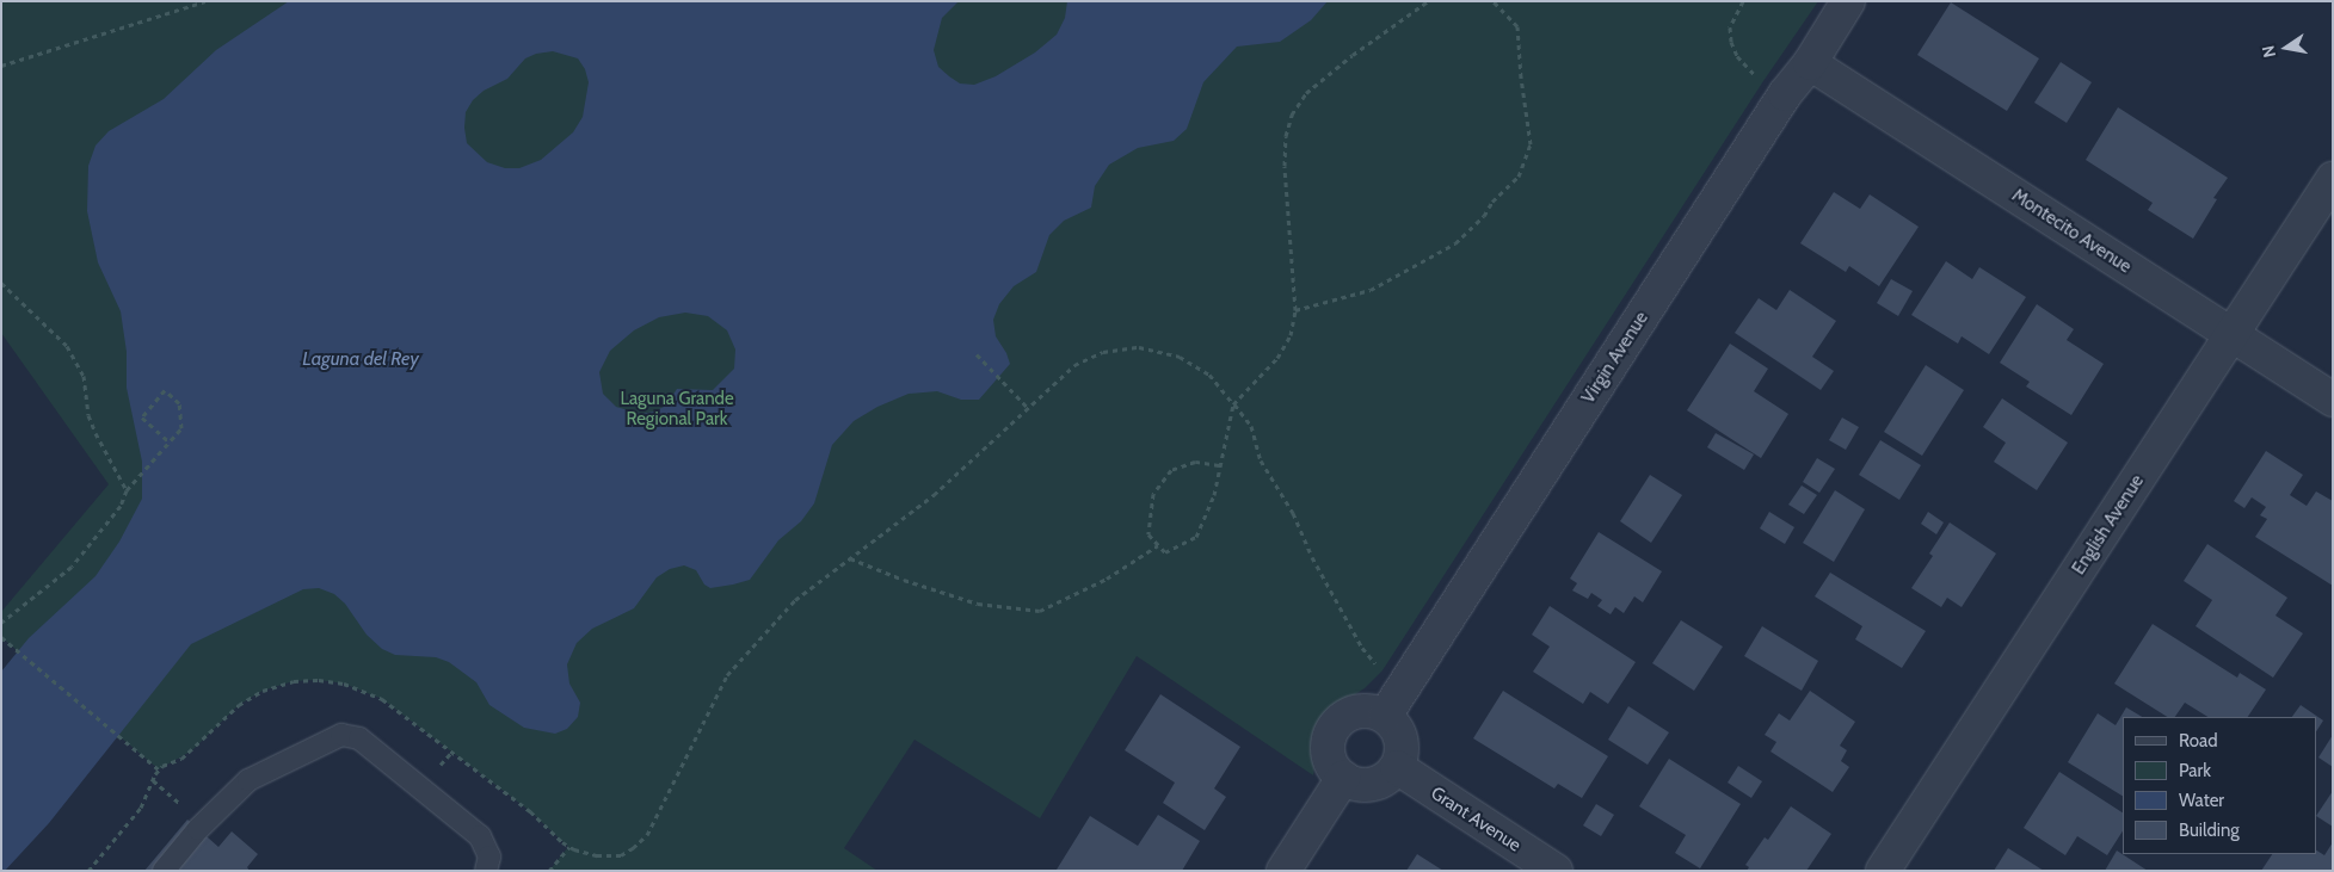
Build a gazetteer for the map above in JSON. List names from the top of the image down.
{
  "streets": {
    "street": [
      "Montecito Avenue",
      "Virgin Avenue",
      "English Avenue",
      "Grant Avenue"
    ]
  },
  "crossings": [
    ["Montecito Avenue", "Virgin Avenue"],
    ["Montecito Avenue", "English Avenue"],
    ["Virgin Avenue", "Grant Avenue"]
  ],
  "water": ["Laguna del Rey"],
  "parks": ["Laguna Grande Regional Park"],
  "legend": [
    "Road",
    "Park",
    "Water",
    "Building"
  ],
  "north": "left"
}
